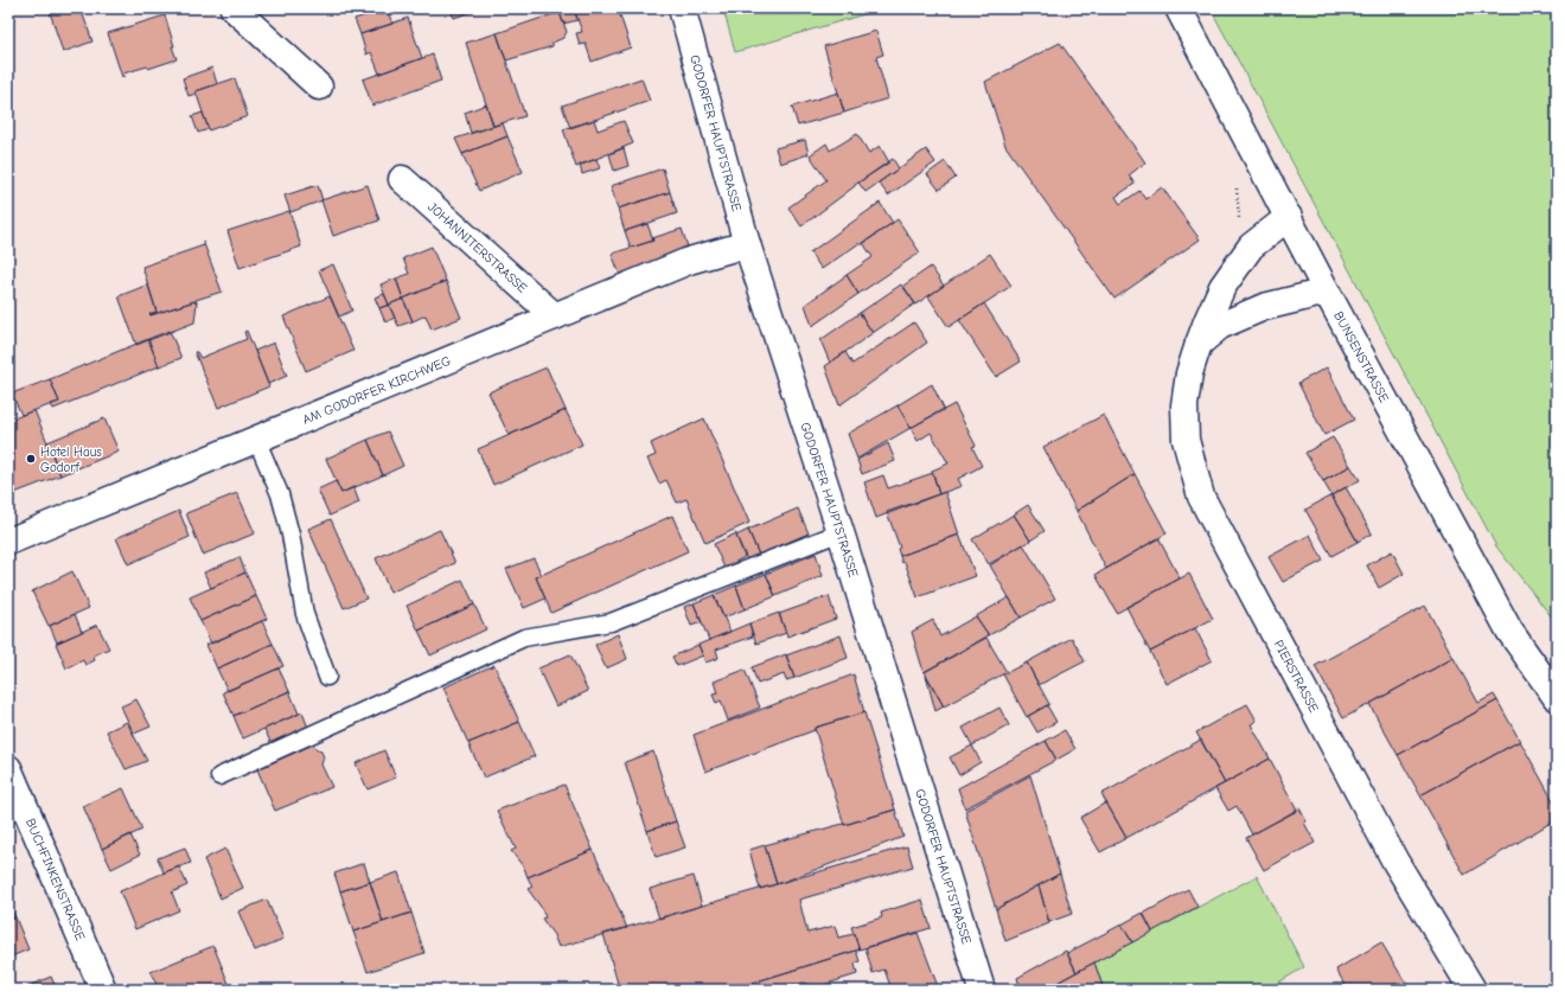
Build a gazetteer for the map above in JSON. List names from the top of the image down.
{
  "streets": {
    "street": [
      "GODORFER HAUPTSTRASSE",
      "JOHANNITERSTRASSE",
      "BUNSENSTRASSE",
      "AM GODORFER KIRCHWEG",
      "PIERSTRASSE",
      "BUCHFINKENSTRASSE"
    ]
  },
  "crossings": [
    ["GODORFER HAUPTSTRASSE", "AM GODORFER KIRCHWEG"],
    ["JOHANNITERSTRASSE", "AM GODORFER KIRCHWEG"],
    ["BUNSENSTRASSE", "PIERSTRASSE"]
  ],
  "places": ["Hotel Haus Godorf"]
}
